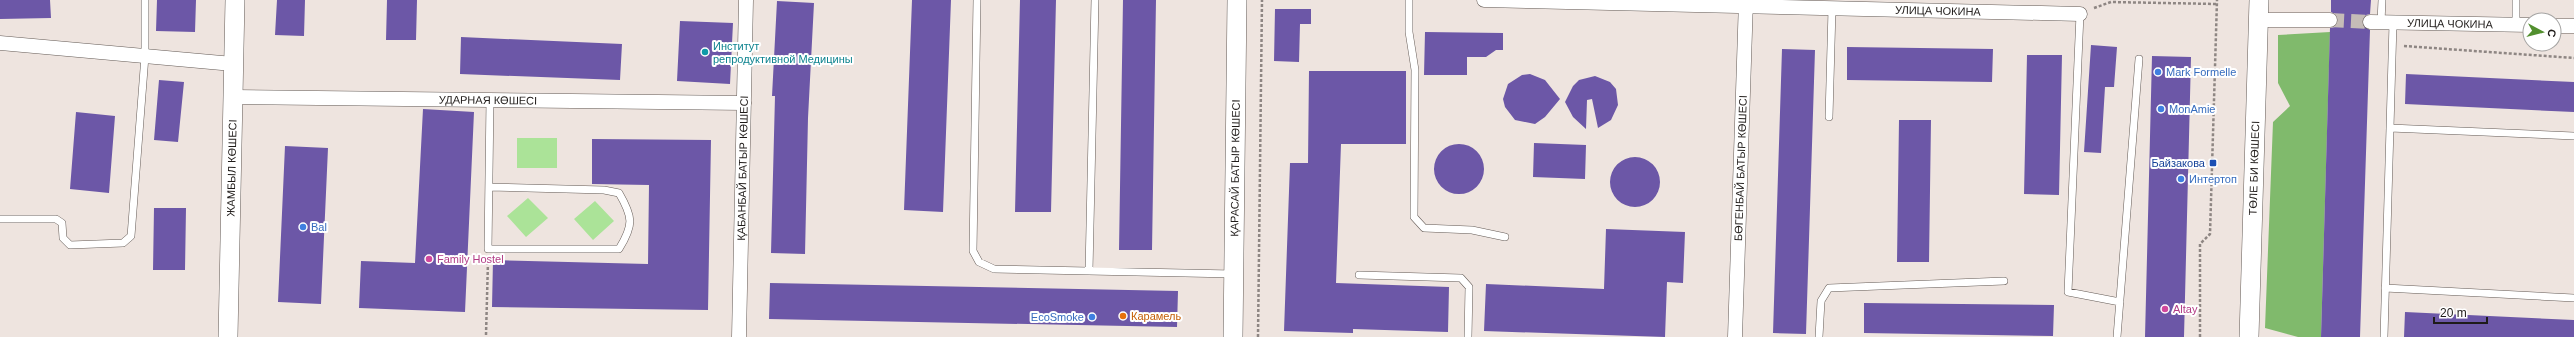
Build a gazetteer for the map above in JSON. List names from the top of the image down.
{
  "streets": {
    "street": [
      "УЛИЦА ЧОКИНА",
      "УДАРНАЯ КӨШЕСІ",
      "ЖАМБЫЛ КӨШЕСІ",
      "ҚАБАНБАЙ БАТЫР КӨШЕСІ",
      "ҚАРАСАЙ БАТЫР КӨШЕСІ",
      "БӨГЕНБАЙ БАТЫР КӨШЕСІ",
      "ТӨЛЕ БИ КӨШЕСІ"
    ]
  },
  "crossings": [
    ["УЛИЦА ЧОКИНА", "БӨГЕНБАЙ БАТЫР КӨШЕСІ"],
    ["УДАРНАЯ КӨШЕСІ", "ЖАМБЫЛ КӨШЕСІ"],
    ["УДАРНАЯ КӨШЕСІ", "ҚАБАНБАЙ БАТЫР КӨШЕСІ"]
  ],
  "places": {
    "other": [
      "Институт репродуктивной Медицины",
      "Mark Formelle",
      "MonAmie",
      "Интертоп",
      "Bal",
      "Family Hostel",
      "Altay",
      "Карамель",
      "EcoSmoke"
    ],
    "transit": ["Байзакова"]
  },
  "scale_bar": "20 m",
  "north": "right"
}
